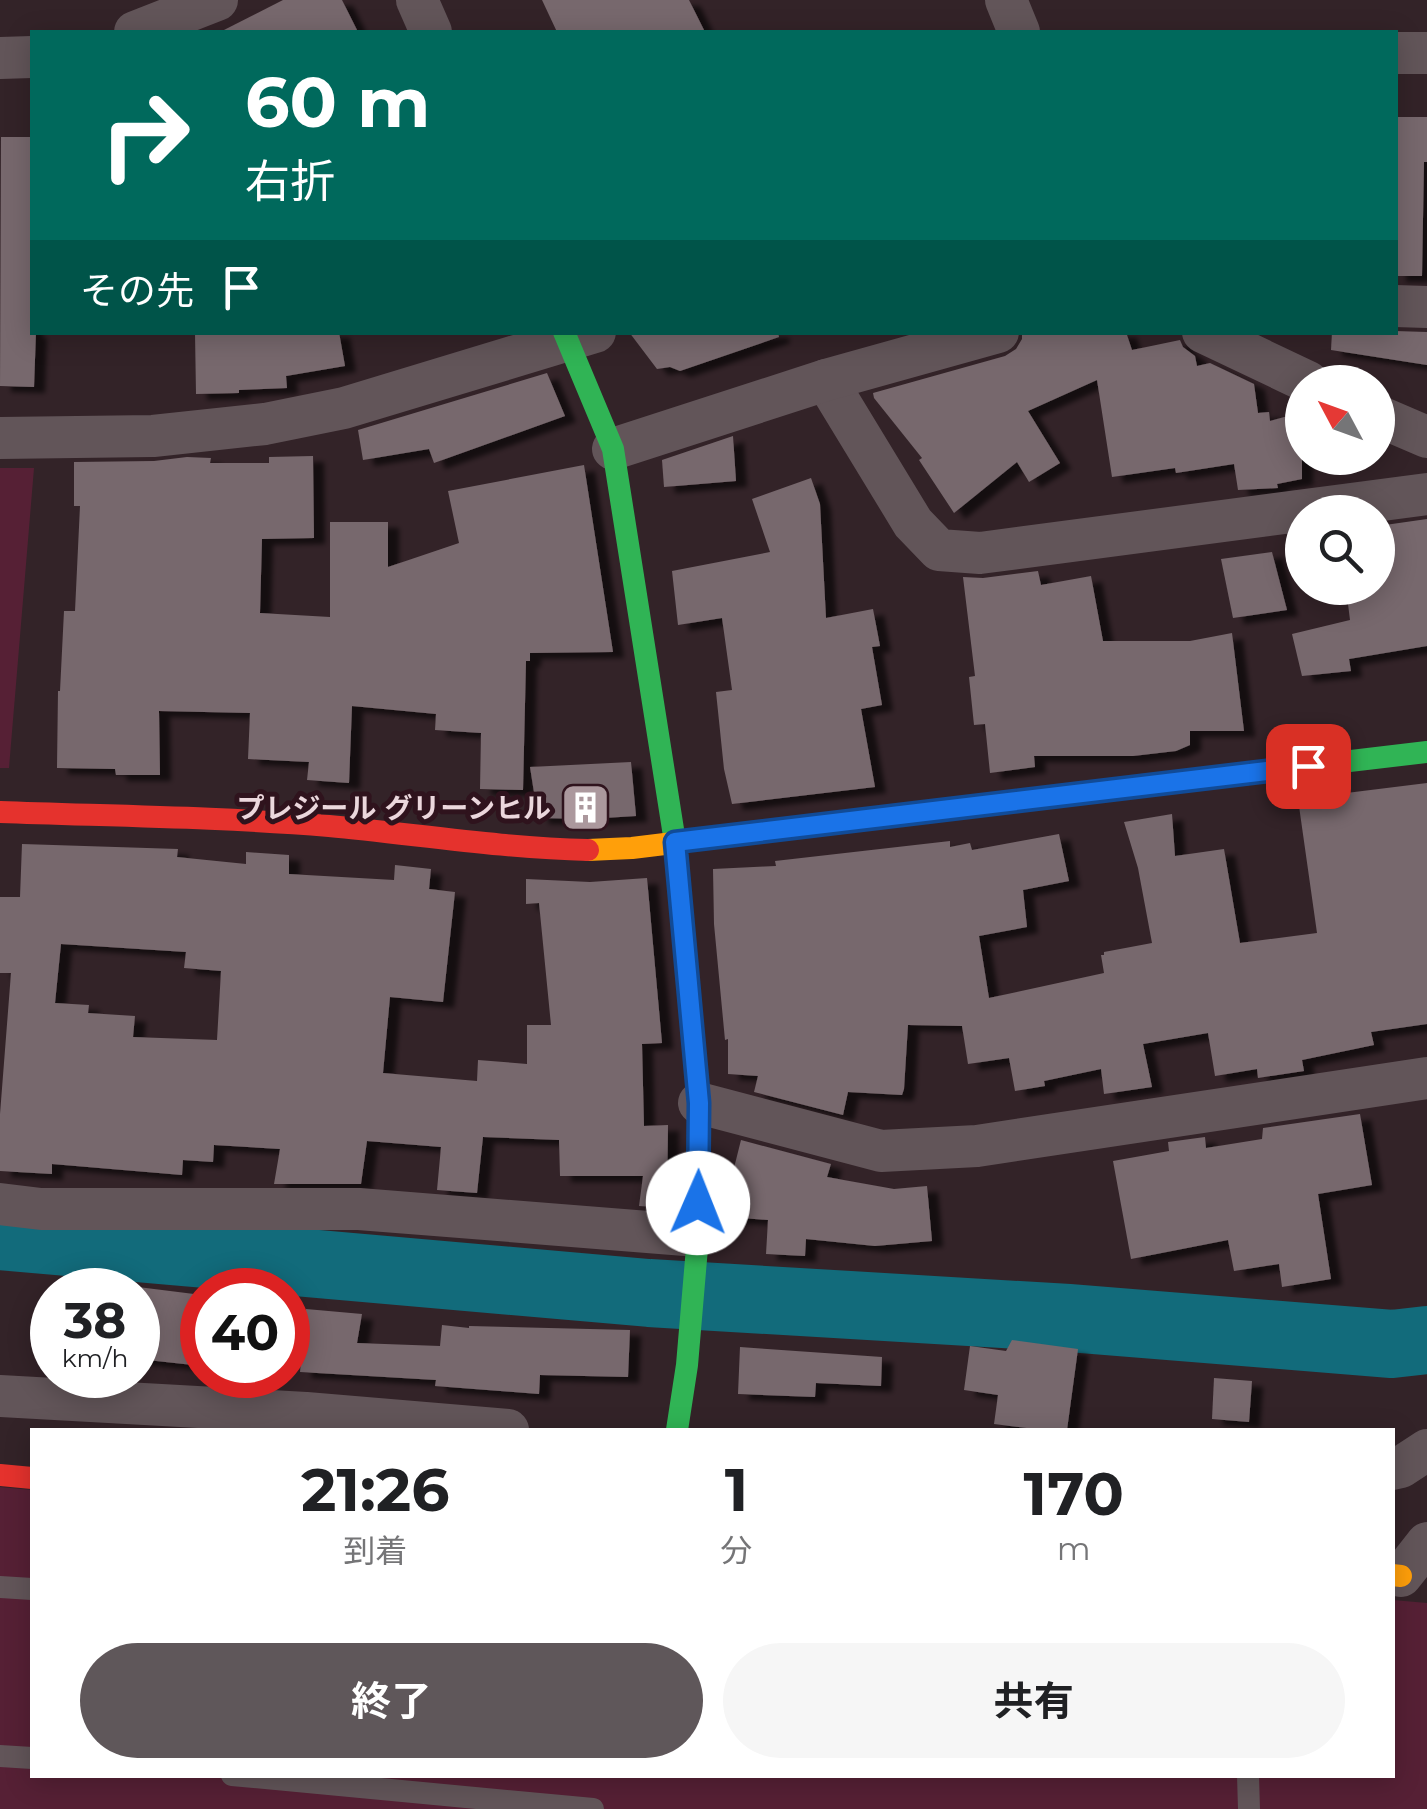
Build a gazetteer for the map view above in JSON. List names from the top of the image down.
{
  "places": {
    "building": ["プレジール グリーンヒル"]
  },
  "north": "top left",
  "page": {
    "turn": ["60 m", "右折"],
    "then": "その先",
    "speed": "38 km/h",
    "limit": "40",
    "eta": [
      "21:26",
      "到着",
      "1",
      "分",
      "170",
      "m"
    ],
    "buttons": ["終了", "共有"]
  }
}
